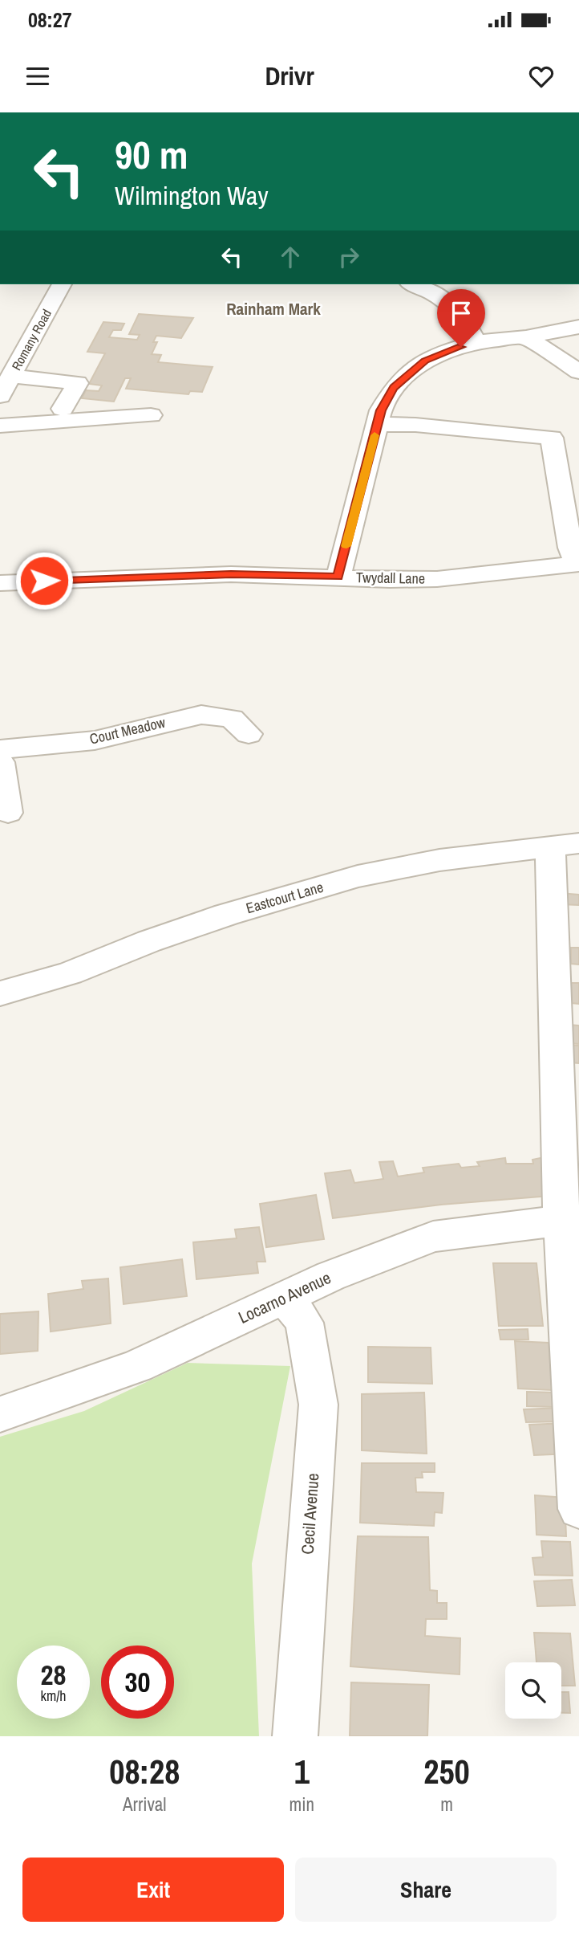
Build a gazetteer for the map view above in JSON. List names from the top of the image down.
{
  "streets": {
    "street": [
      "Romany Road",
      "Twydall Lane",
      "Court Meadow",
      "Eastcourt Lane",
      "Locarno Avenue",
      "Cecil Avenue"
    ]
  },
  "crossings": [
    ["Locarno Avenue", "Cecil Avenue"]
  ],
  "districts": ["Rainham Mark"],
  "page": {
    "status": "08:27",
    "header": "Drivr",
    "turn": ["90 m", "Wilmington Way"],
    "speed": "28 km/h",
    "limit": "30",
    "eta": [
      "08:28",
      "Arrival",
      "1",
      "min",
      "250",
      "m"
    ],
    "buttons": ["Exit", "Share"]
  }
}
